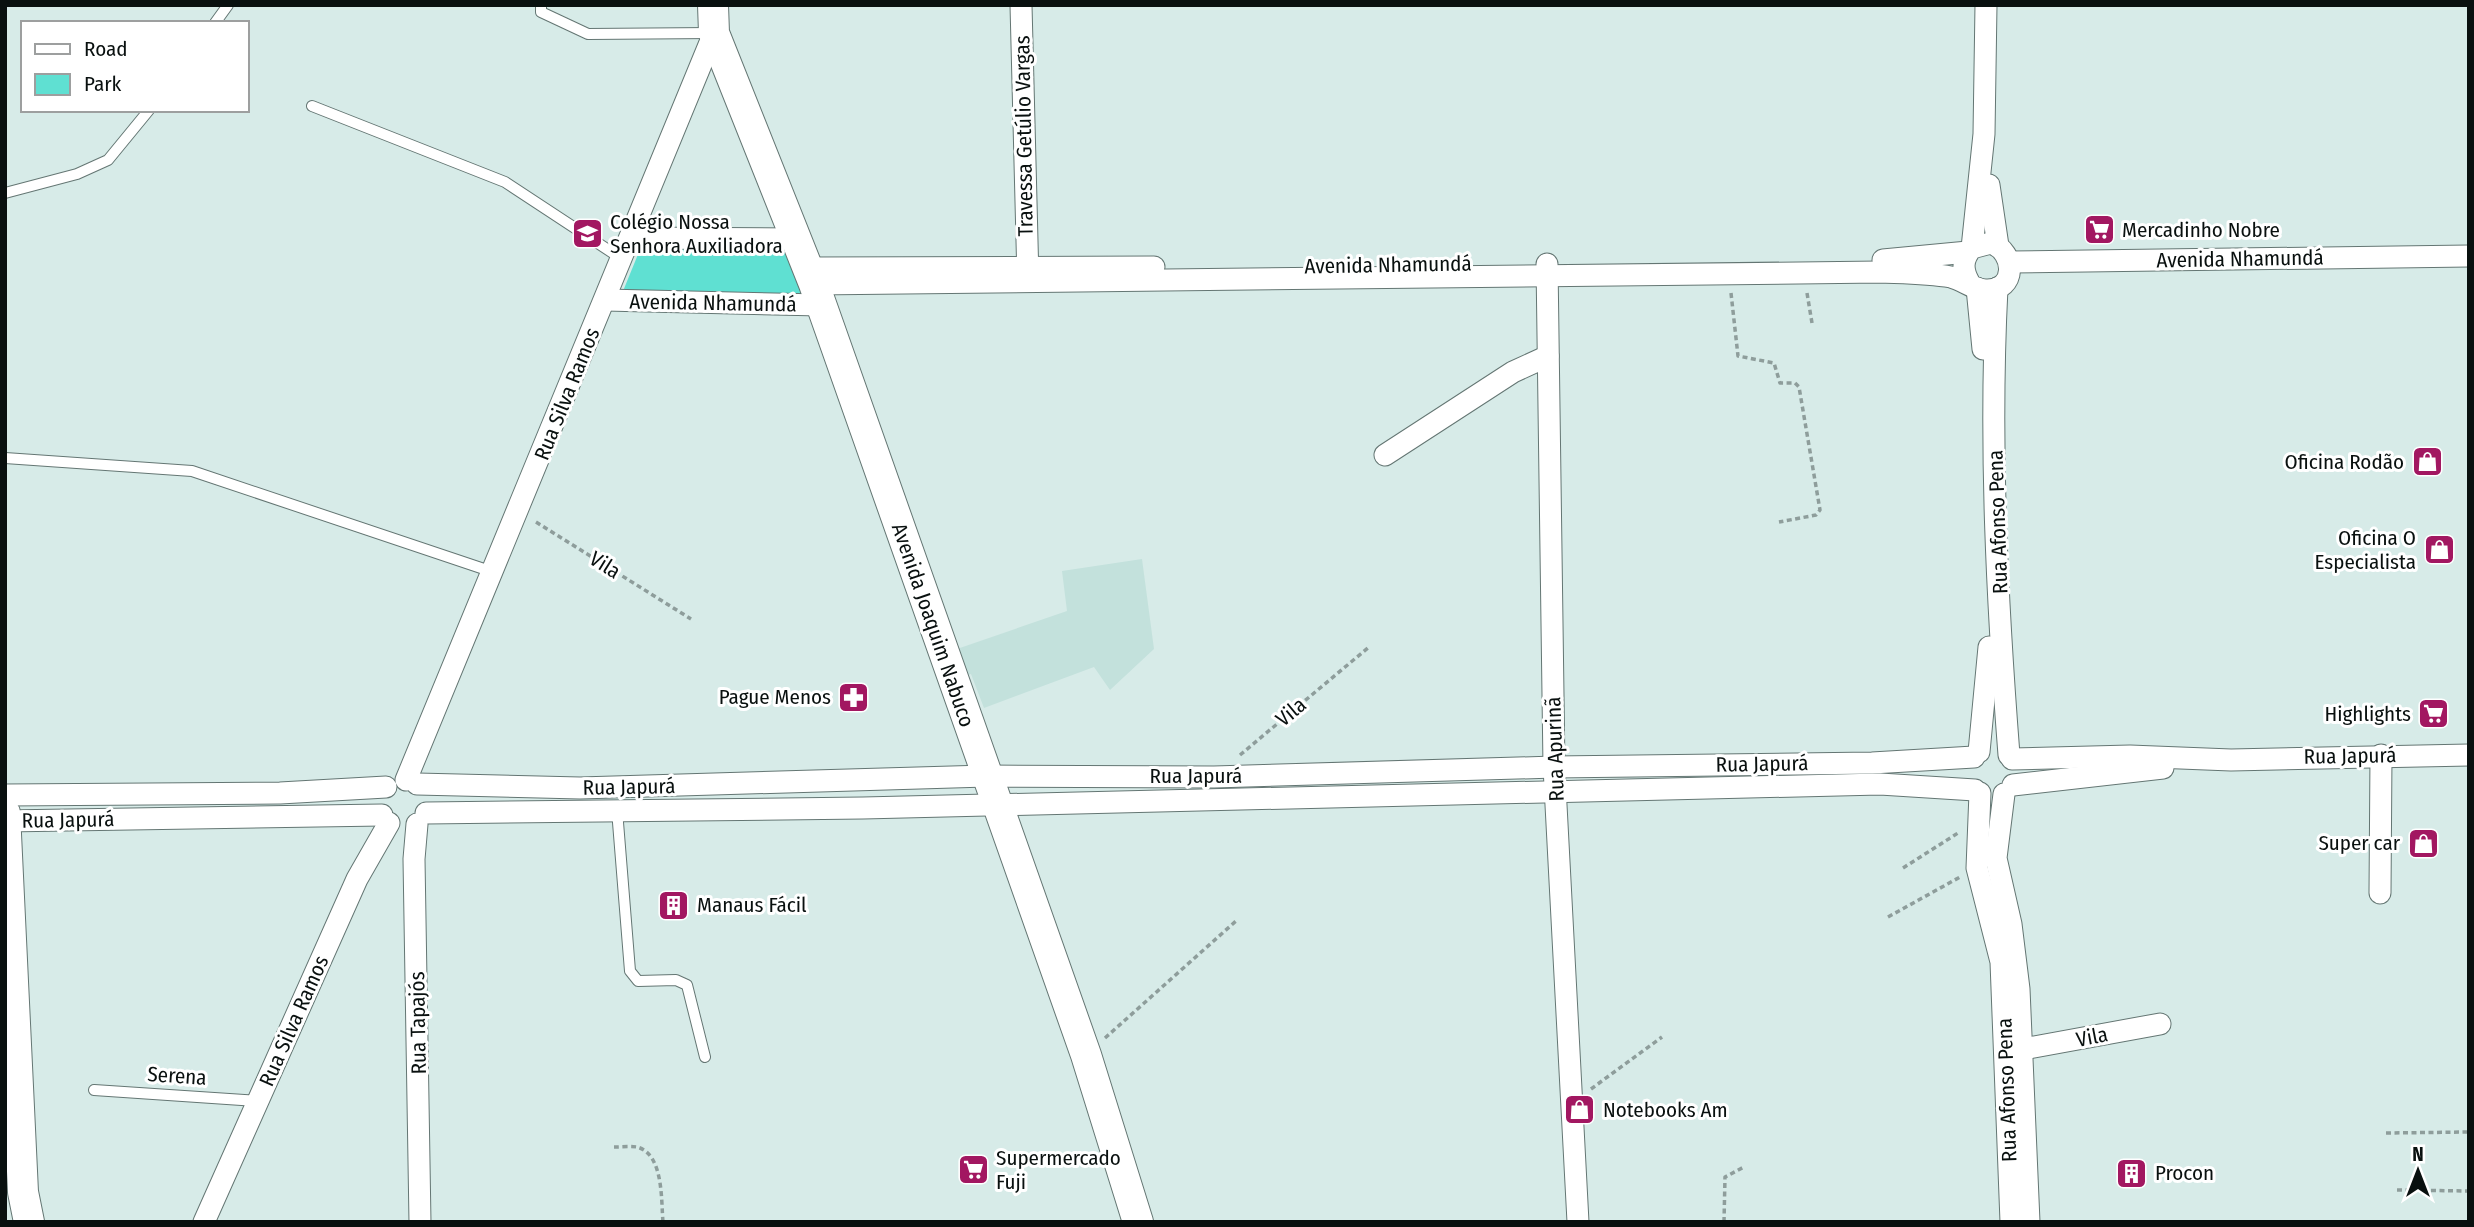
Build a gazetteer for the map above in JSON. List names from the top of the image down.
{
  "streets": {
    "main road": ["Avenida Joaquim Nabuco"],
    "street": [
      "Travessa Getúlio Vargas",
      "Avenida Nhamundá",
      "Rua Silva Ramos",
      "Rua Afonso Pena",
      "Vila",
      "Rua Apurinã",
      "Rua Japurá",
      "Rua Tapajós"
    ],
    "lane": ["Serena"]
  },
  "crossings": [
    ["Travessa Getúlio Vargas", "Avenida Nhamundá"],
    ["Avenida Nhamundá", "Rua Silva Ramos"],
    ["Avenida Nhamundá", "Rua Afonso Pena"],
    ["Avenida Nhamundá", "Avenida Joaquim Nabuco"],
    ["Avenida Nhamundá", "Rua Apurinã"],
    ["Rua Silva Ramos", "Vila"],
    ["Rua Silva Ramos", "Avenida Joaquim Nabuco"],
    ["Rua Silva Ramos", "Rua Japurá"],
    ["Rua Silva Ramos", "Rua Tapajós"],
    ["Rua Silva Ramos", "Serena"],
    ["Rua Afonso Pena", "Vila"],
    ["Rua Afonso Pena", "Rua Japurá"],
    ["Vila", "Rua Japurá"],
    ["Avenida Joaquim Nabuco", "Rua Japurá"],
    ["Rua Apurinã", "Rua Japurá"],
    ["Rua Japurá", "Rua Tapajós"]
  ],
  "places": {
    "supermarket": ["Mercadinho Nobre", "Highlights", "Supermercado Fuji"],
    "school or university": ["Colégio Nossa Senhora Auxiliadora"],
    "shop": [
      "Oficina Rodão",
      "Oficina O Especialista",
      "Super car",
      "Notebooks Am"
    ],
    "pharmacy": ["Pague Menos"],
    "building": ["Manaus Fácil", "Procon"]
  },
  "legend": ["Road", "Park"],
  "north": "top"
}
